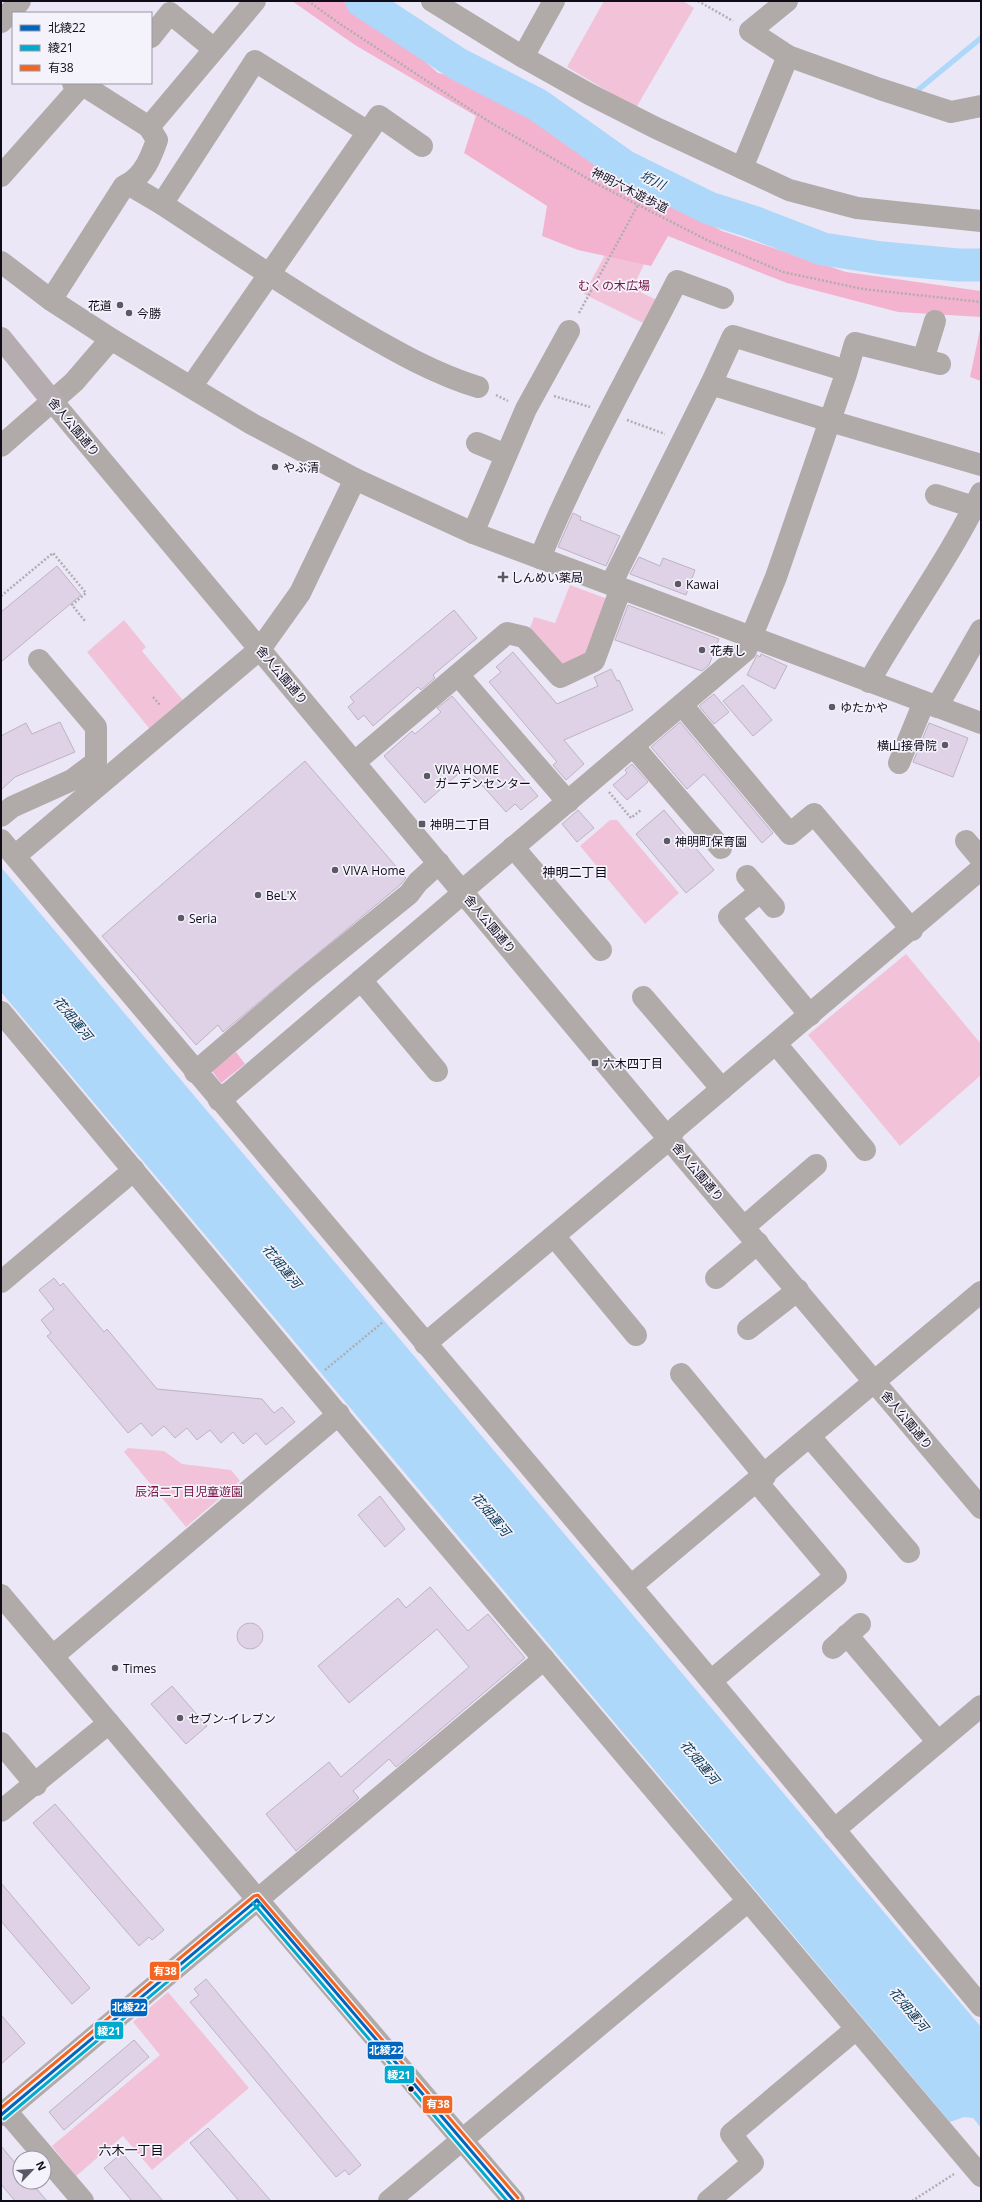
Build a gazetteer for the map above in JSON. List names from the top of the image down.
{
  "streets": {
    "main road": ["舎人公園通り"],
    "path": ["神明六木遊歩道"]
  },
  "districts": ["神明二丁目", "六木一丁目"],
  "water": ["垳川", "花畑運河"],
  "parks": ["むくの木広場", "辰沼二丁目児童遊園"],
  "places": {
    "other": [
      "花道",
      "今勝",
      "やぶ清",
      "Kawai",
      "花寿し",
      "ゆたかや",
      "横山接骨院",
      "VIVA HOME ガーデンセンター",
      "神明町保育園",
      "VIVA Home",
      "BeL'X",
      "Seria",
      "Times",
      "セブン-イレブン"
    ],
    "health": ["しんめい薬局"],
    "transit": ["神明二丁目", "六木四丁目"]
  },
  "lines": ["transit line 有38", "transit line 北綾22", "transit line 綾21"],
  "legend": ["北綾22", "綾21", "有38"],
  "north": "top right"
}
